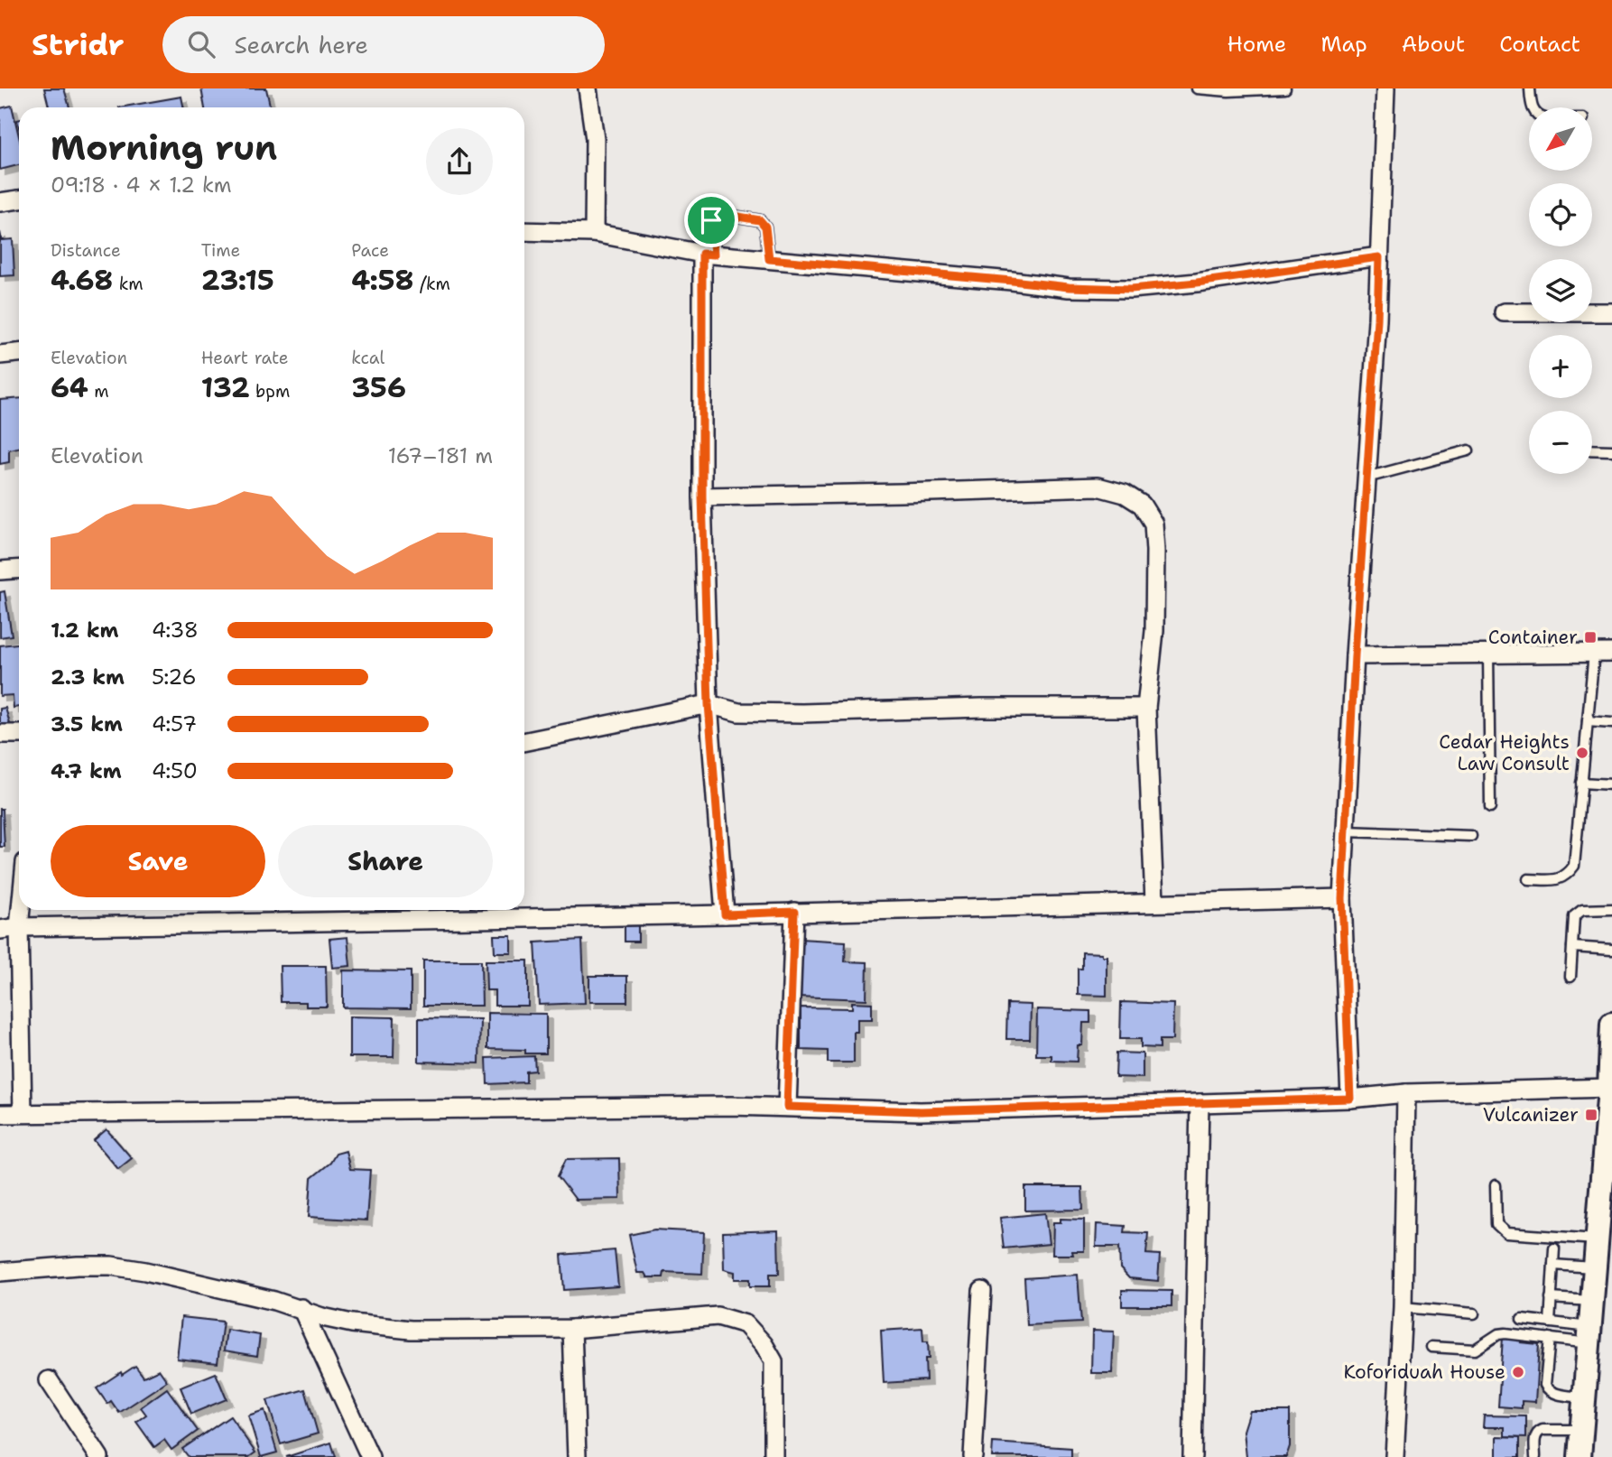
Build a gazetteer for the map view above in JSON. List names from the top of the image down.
{
  "places": {
    "transit": ["Container", "Vulcanizer"],
    "other": ["Cedar Heights Law Consult", "Koforiduah House"]
  },
  "north": "bottom left",
  "page": {
    "header": "Stridr",
    "search": "Search here",
    "nav": [
      "Home",
      "Map",
      "About",
      "Contact"
    ],
    "map_buttons": ["+", "−"],
    "heading": ["Morning run", "09:18 · 4 × 1.2 km"],
    "stats": [
      ["Distance", "4.68 km"],
      ["Time", "23:15"],
      ["Pace", "4:58 /km"],
      ["Elevation", "64 m"],
      ["Heart rate", "132 bpm"],
      ["kcal", "356"]
    ],
    "chart": ["Elevation", "167–181 m"],
    "list": [
      {
        "name": "1.2 km",
        "note": "4:38"
      },
      {
        "name": "2.3 km",
        "note": "5:26"
      },
      {
        "name": "3.5 km",
        "note": "4:57"
      },
      {
        "name": "4.7 km",
        "note": "4:50"
      }
    ],
    "buttons": ["Save", "Share"]
  }
}
